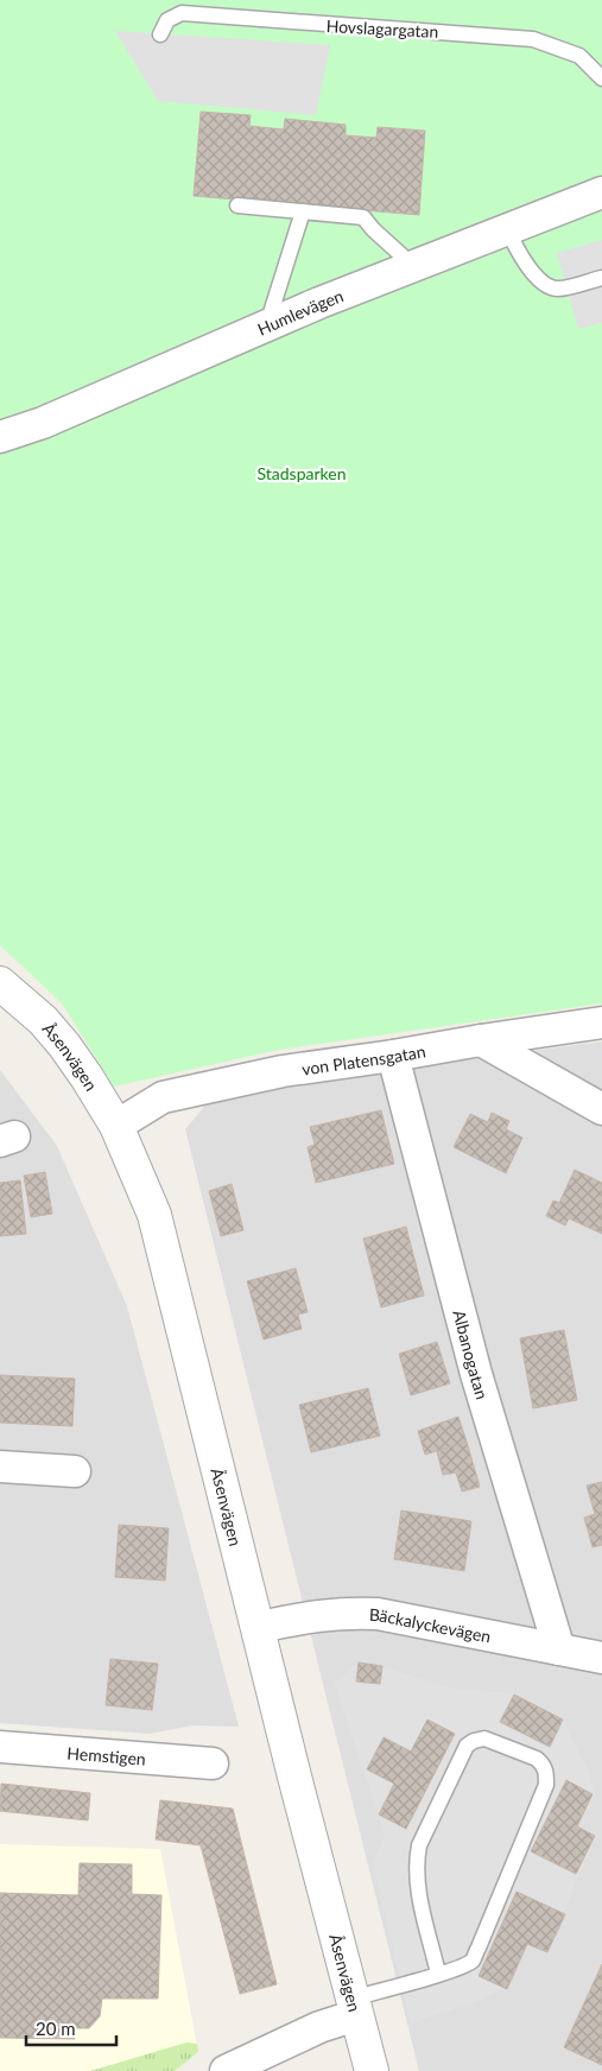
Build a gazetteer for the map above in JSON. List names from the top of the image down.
{
  "streets": {
    "street": [
      "Humlevägen",
      "Åsenvägen",
      "von Platensgatan",
      "Albanogatan",
      "Bäckalyckevägen",
      "Hemstigen"
    ],
    "lane": ["Hovslagargatan"]
  },
  "crossings": [
    ["Åsenvägen", "von Platensgatan"],
    ["Åsenvägen", "Bäckalyckevägen"],
    ["von Platensgatan", "Albanogatan"],
    ["Albanogatan", "Bäckalyckevägen"]
  ],
  "parks": ["Stadsparken"],
  "scale_bar": "20 m"
}
